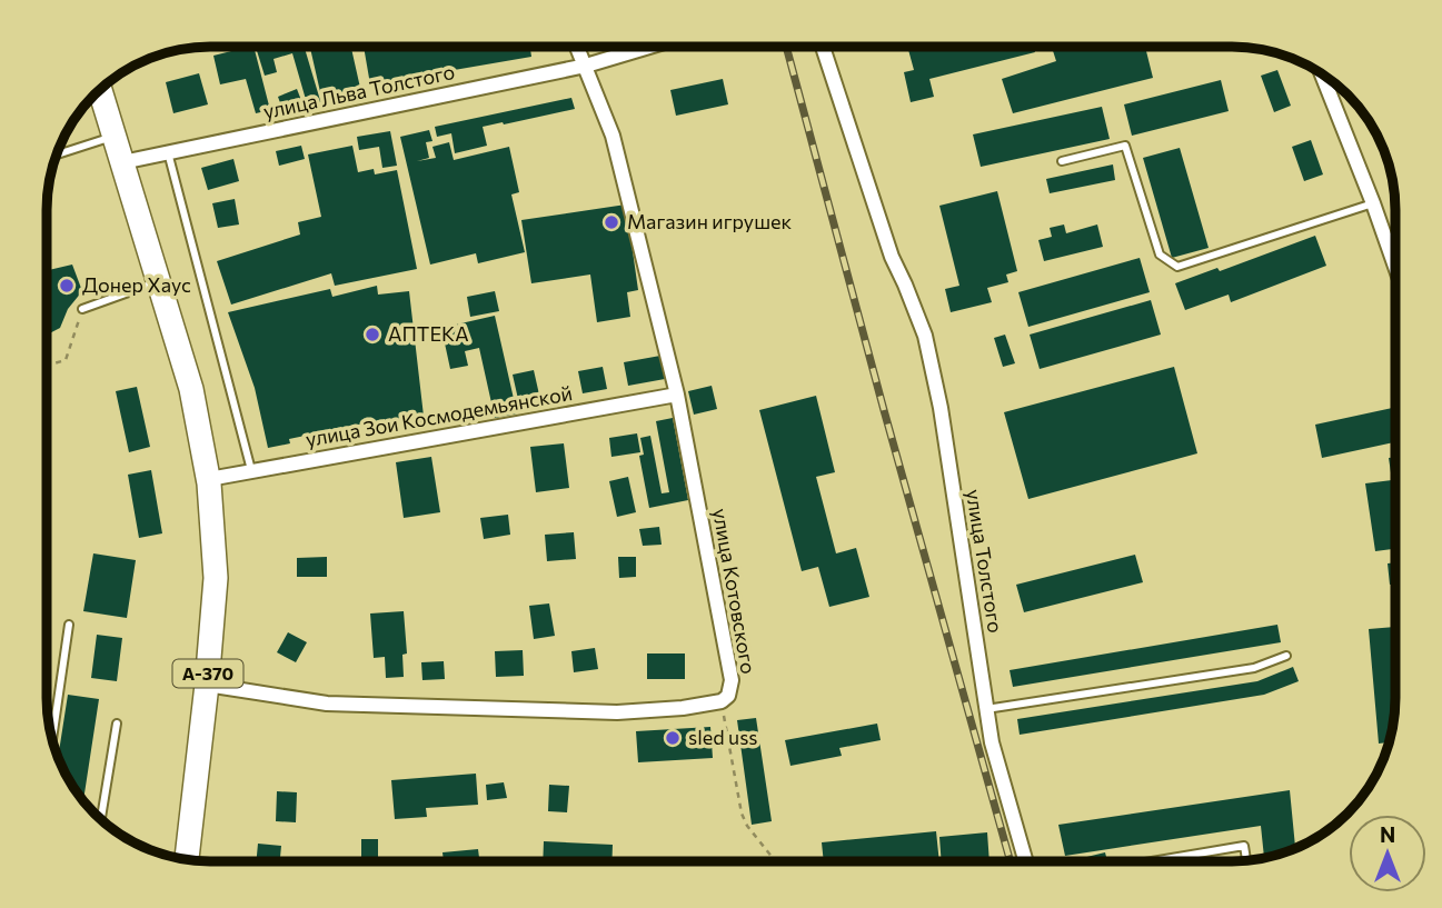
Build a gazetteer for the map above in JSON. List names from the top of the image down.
{
  "streets": {
    "highway": ["А-370"],
    "street": [
      "улица Льва Толстого",
      "улица Зои Космодемьянской",
      "улица Толстого",
      "улица Котовского"
    ]
  },
  "crossings": [
    ["улица Льва Толстого", "улица Котовского"],
    ["улица Льва Толстого", "А-370"],
    ["улица Зои Космодемьянской", "улица Котовского"],
    ["улица Зои Космодемьянской", "А-370"],
    ["улица Котовского", "А-370"]
  ],
  "places": [
    "Магазин игрушек",
    "Донер Хаус",
    "АПТЕКА",
    "sled uss"
  ],
  "north": "top"
}
